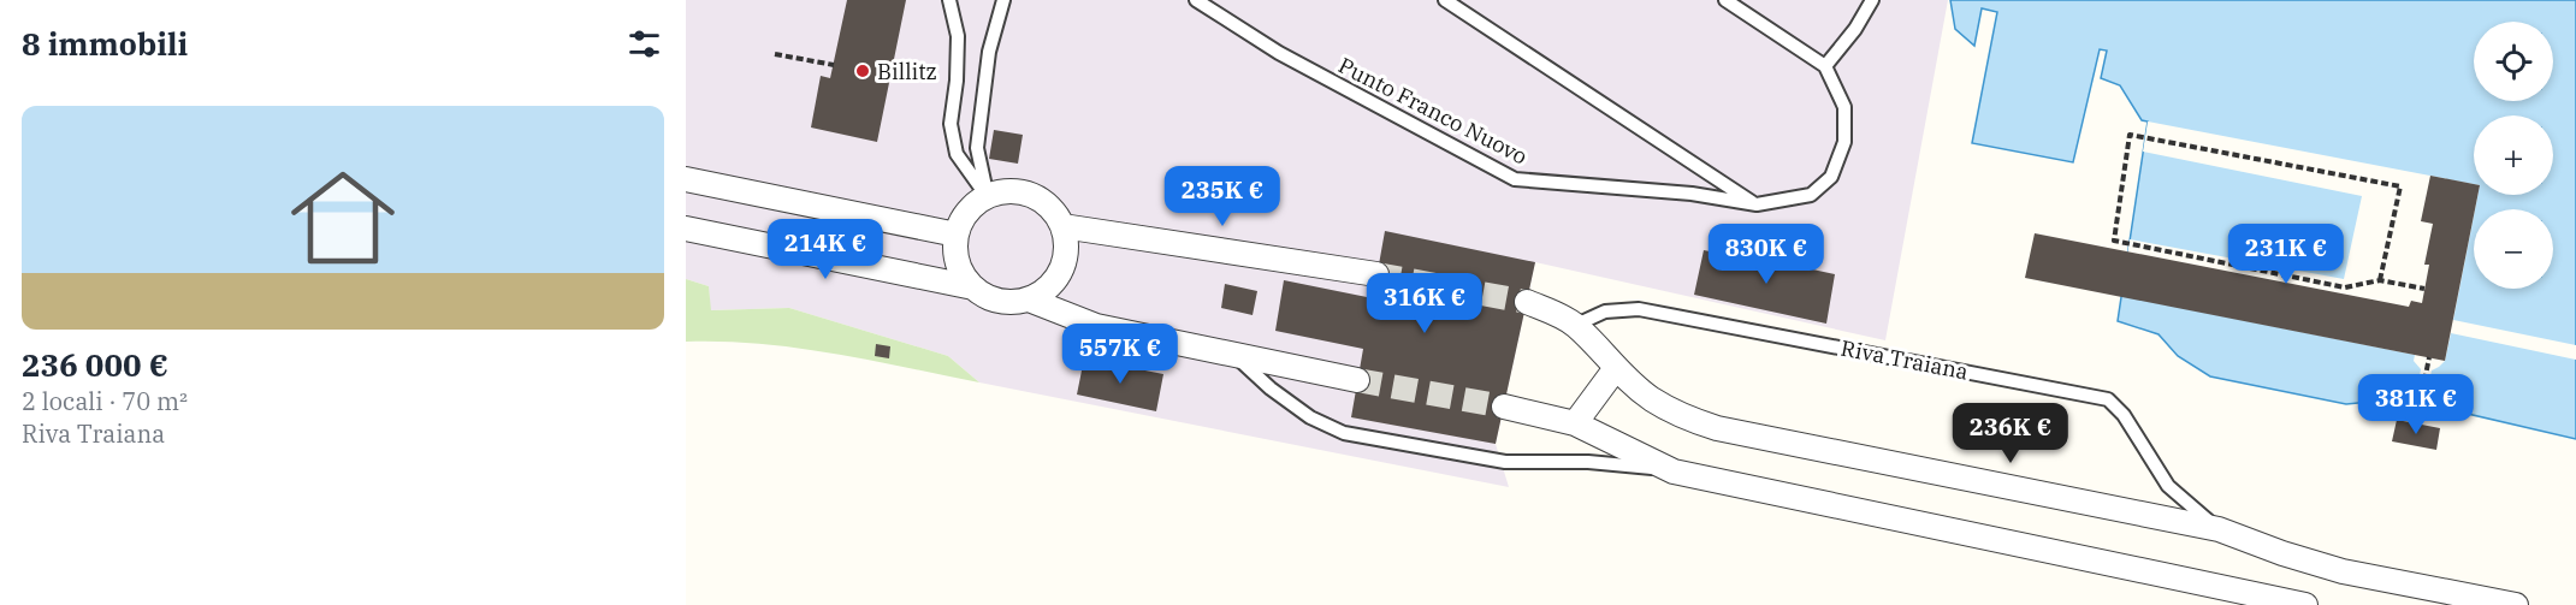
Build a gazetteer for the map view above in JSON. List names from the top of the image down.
{
  "streets": {
    "street": ["Riva Traiana"],
    "lane": ["Punto Franco Nuovo"]
  },
  "places": ["Billitz"],
  "page": {
    "heading": "8 immobili",
    "map_buttons": ["+", "−"],
    "list": [
      {
        "name": "236 000 €",
        "note": "2 locali · 70 m² · Riva Traiana"
      }
    ],
    "price": [
      "235K €",
      "214K €",
      "830K €",
      "231K €",
      "316K €",
      "557K €",
      "381K €",
      "236K €"
    ]
  }
}
